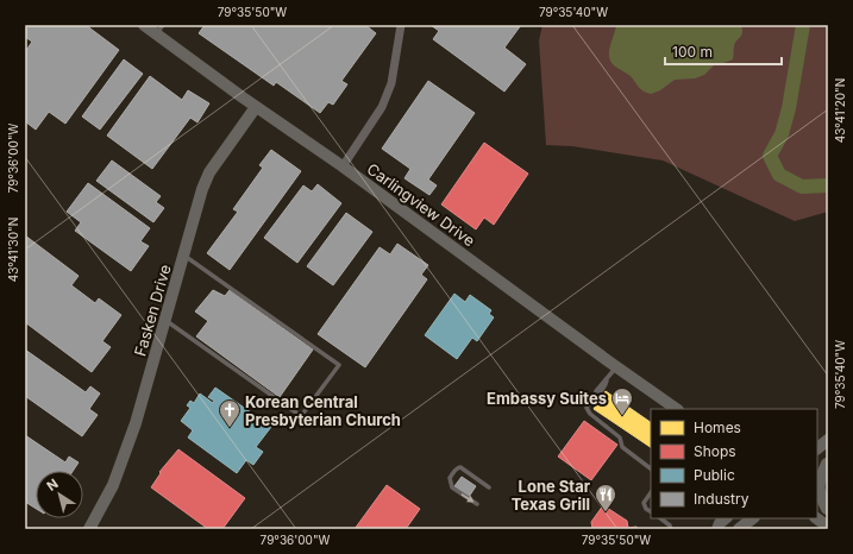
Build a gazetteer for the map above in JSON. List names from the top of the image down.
{
  "streets": {
    "main road": ["Carlingview Drive", "Fasken Drive"]
  },
  "crossings": [
    ["Carlingview Drive", "Fasken Drive"]
  ],
  "places": {
    "hotel": ["Embassy Suites"],
    "church": ["Korean Central Presbyterian Church"],
    "restaurant": ["Lone Star Texas Grill"]
  },
  "legend": [
    "Homes",
    "Shops",
    "Public",
    "Industry"
  ],
  "scale_bar": "100 m",
  "north": "top left",
  "coordinates": [
    "79°35'50\"W",
    "79°35'40\"W",
    "43°41'20\"N",
    "79°36'00\"W",
    "43°41'30\"N"
  ]
}
